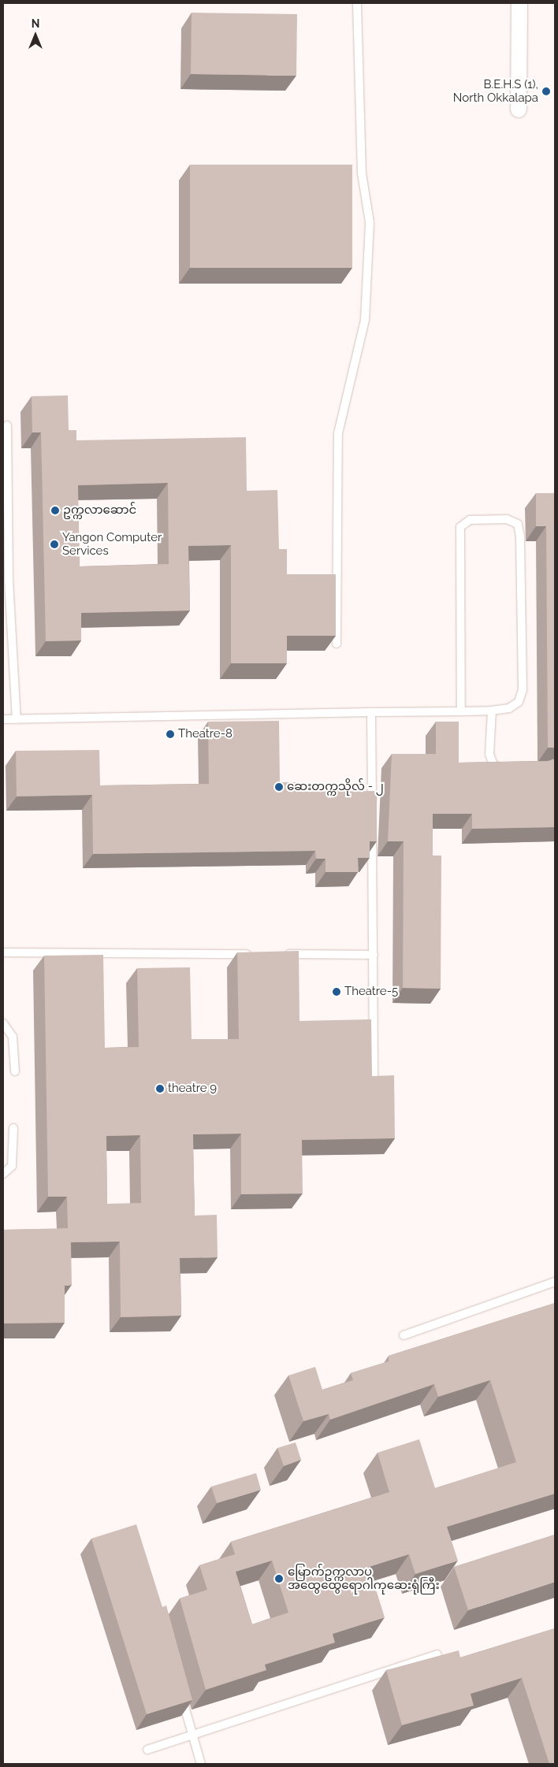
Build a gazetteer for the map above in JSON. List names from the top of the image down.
{
  "places": [
    "B.E.H.S (1), North Okkalapa",
    "ဥက္ကလာဆောင်",
    "Yangon Computer Services",
    "Theatre-8",
    "ဆေးတက္ကသိုလ် - ၂",
    "Theatre-5",
    "theatre 9",
    "မြောက်ဥက္ကလာပ အထွေထွေရောဂါကုဆေးရုံကြီး"
  ],
  "north": "top"
}
